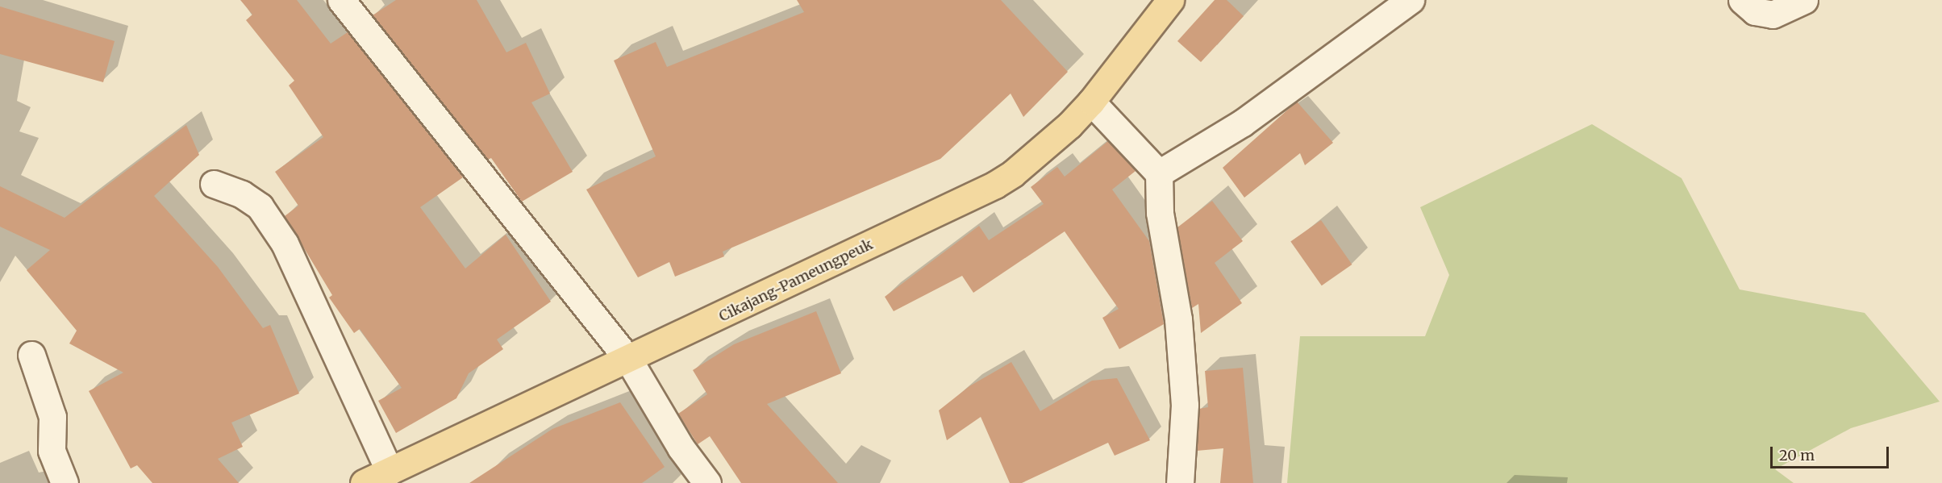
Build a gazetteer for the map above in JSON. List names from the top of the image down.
{
  "streets": {
    "main road": ["Cikajang-Pameungpeuk"]
  },
  "scale_bar": "20 m"
}
